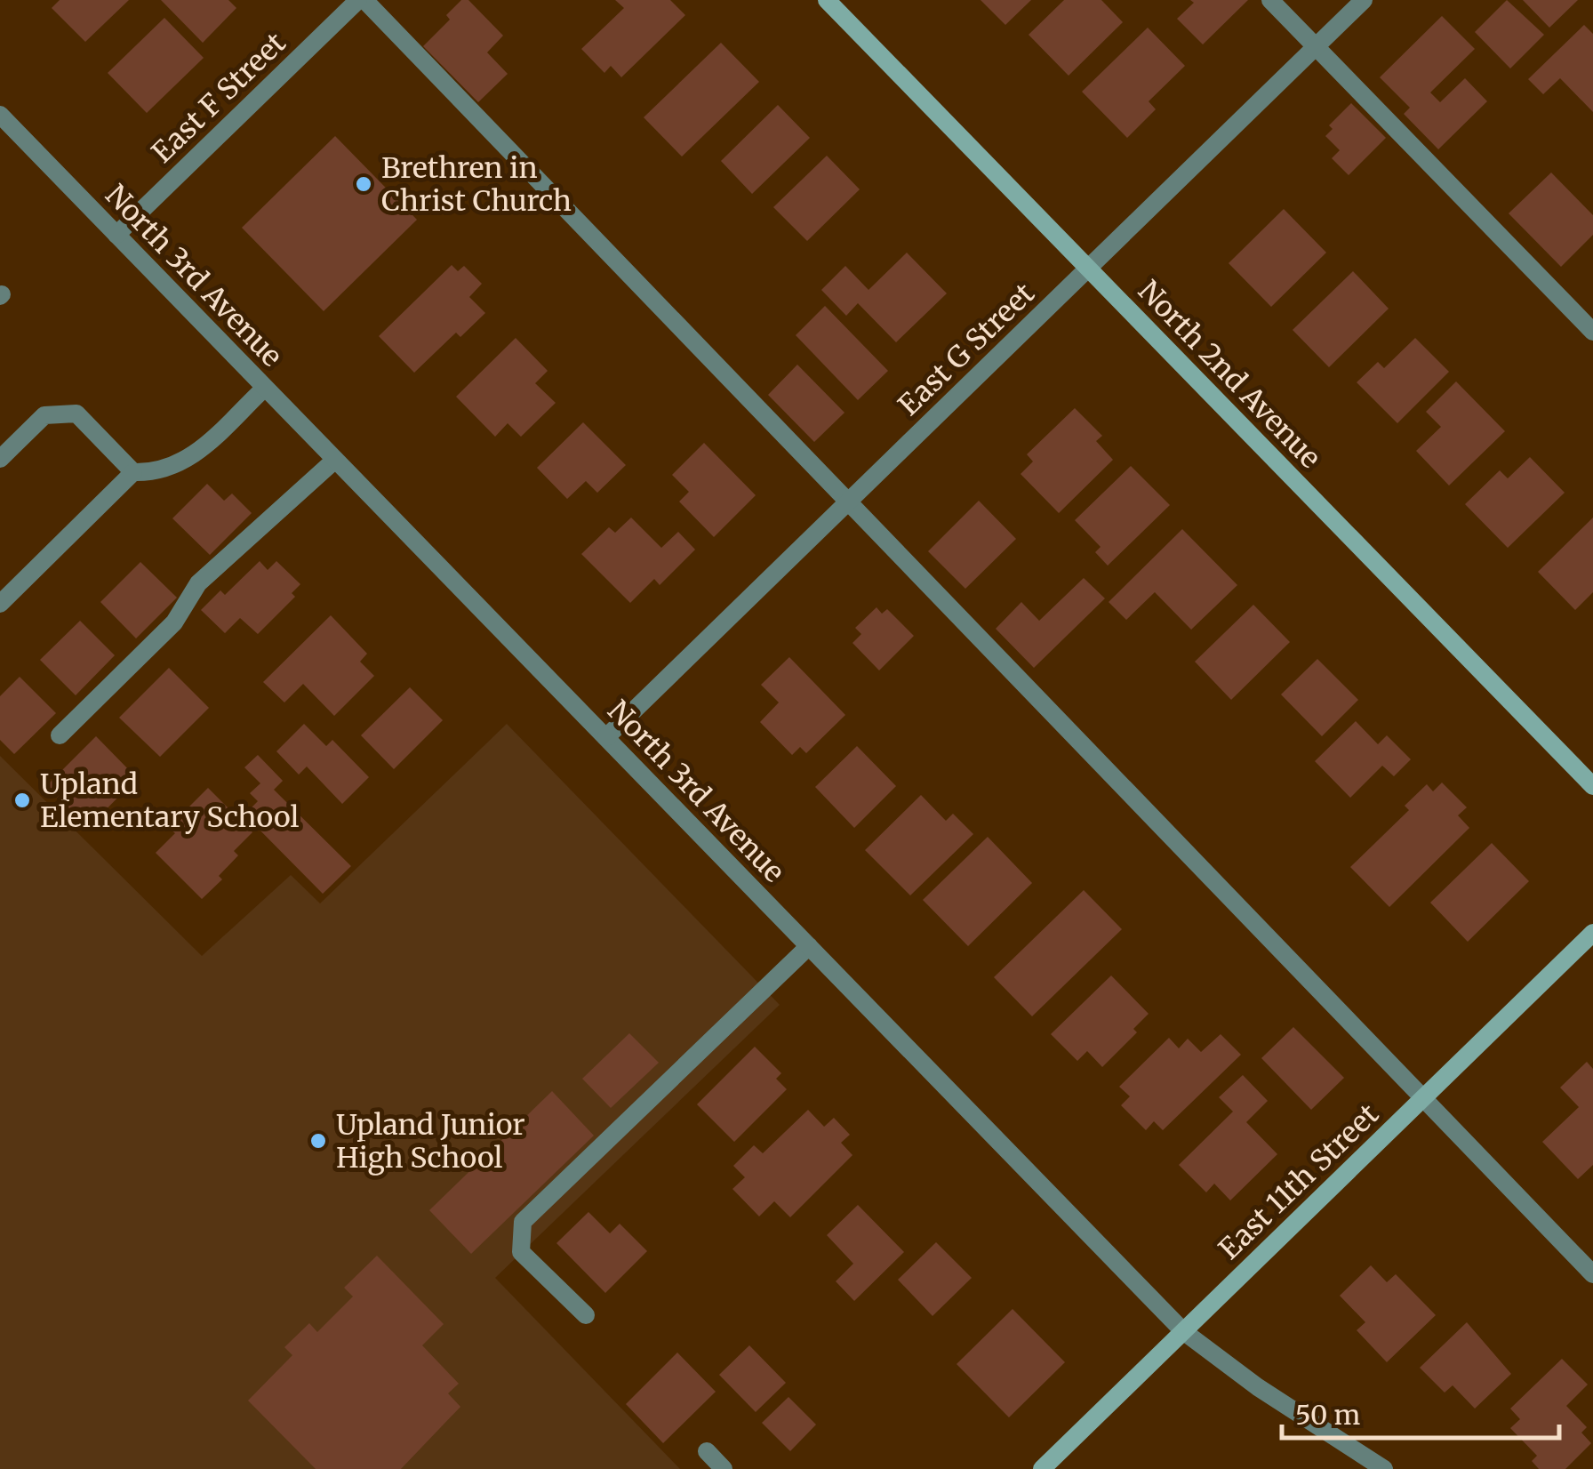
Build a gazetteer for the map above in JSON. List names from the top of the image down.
{
  "streets": {
    "street": [
      "East F Street",
      "North 3rd Avenue",
      "East G Street",
      "North 2nd Avenue",
      "East 11th Street"
    ]
  },
  "crossings": [
    ["East F Street", "North 3rd Avenue"],
    ["North 3rd Avenue", "East G Street"],
    ["North 3rd Avenue", "East 11th Street"],
    ["East G Street", "North 2nd Avenue"]
  ],
  "places": ["Brethren in Christ Church", "Upland Elementary School", "Upland Junior High School"],
  "scale_bar": "50 m"
}
